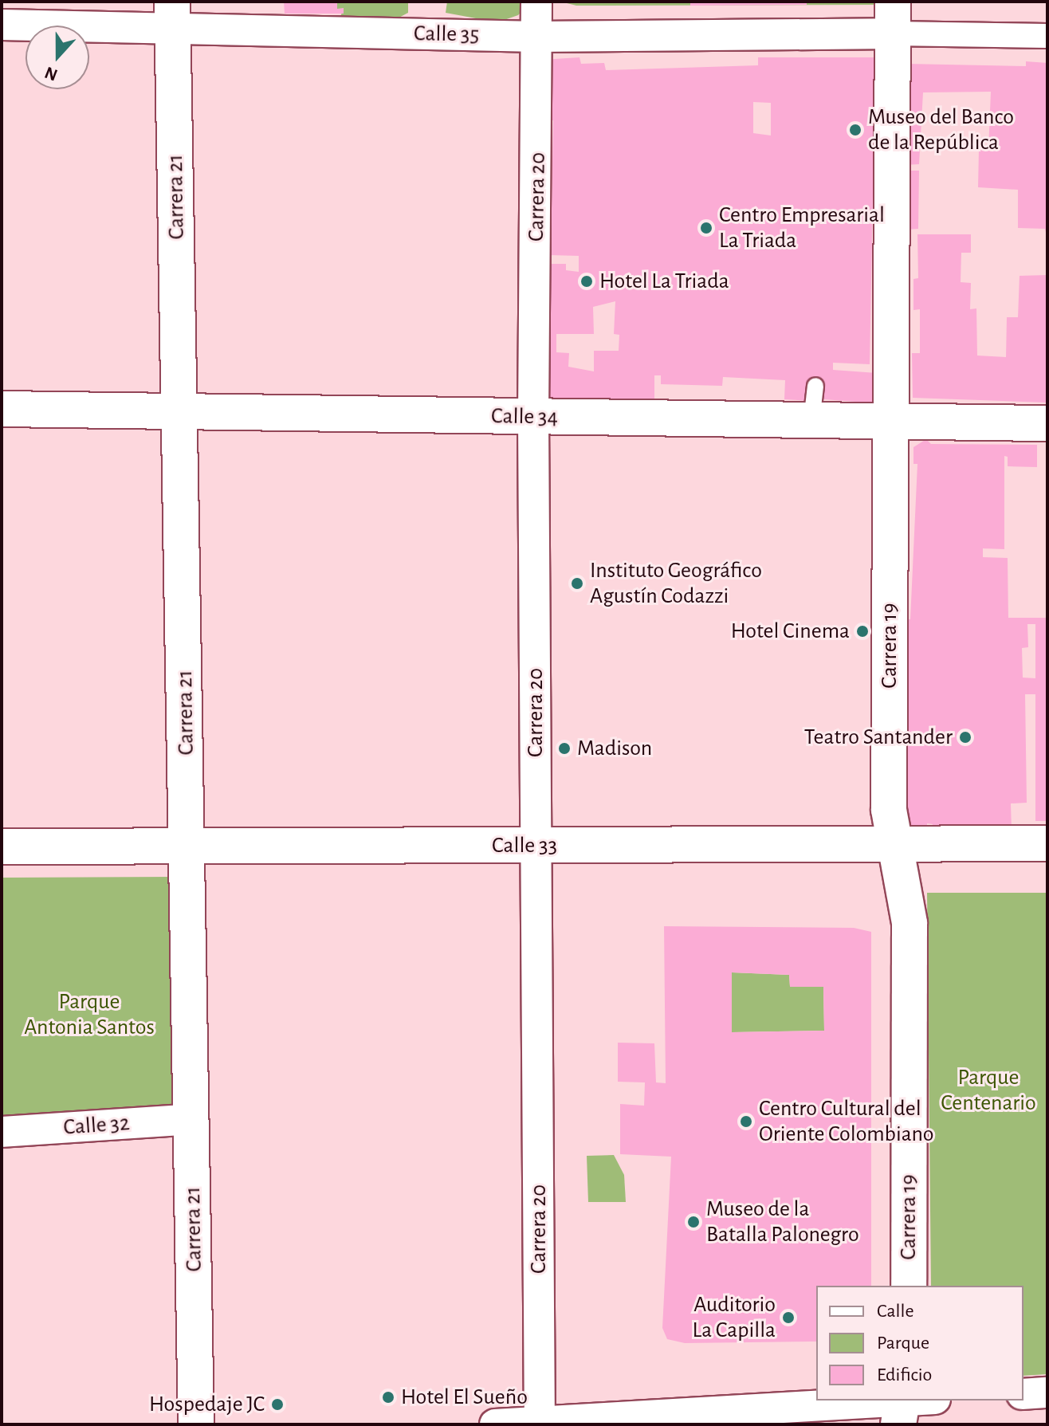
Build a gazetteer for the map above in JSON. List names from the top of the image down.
{
  "streets": {
    "street": [
      "Calle 35",
      "Carrera 21",
      "Carrera 20",
      "Calle 34",
      "Carrera 19",
      "Calle 33",
      "Calle 32"
    ]
  },
  "crossings": [
    ["Calle 35", "Carrera 21"],
    ["Calle 35", "Carrera 20"],
    ["Calle 35", "Carrera 19"],
    ["Carrera 21", "Calle 34"],
    ["Carrera 21", "Calle 33"],
    ["Carrera 21", "Calle 32"],
    ["Carrera 20", "Calle 34"],
    ["Carrera 20", "Calle 33"],
    ["Calle 34", "Carrera 19"],
    ["Carrera 19", "Calle 33"]
  ],
  "parks": ["Parque Antonia Santos", "Parque Centenario"],
  "places": [
    "Museo del Banco de la República",
    "Centro Empresarial La Triada",
    "Hotel La Triada",
    "Instituto Geográfico Agustín Codazzi",
    "Hotel Cinema",
    "Teatro Santander",
    "Madison",
    "Centro Cultural del Oriente Colombiano",
    "Museo de la Batalla Palonegro",
    "Auditorio La Capilla",
    "Hotel El Sueño",
    "Hospedaje JC"
  ],
  "legend": ["Calle", "Parque", "Edificio"],
  "north": "bottom"
}
